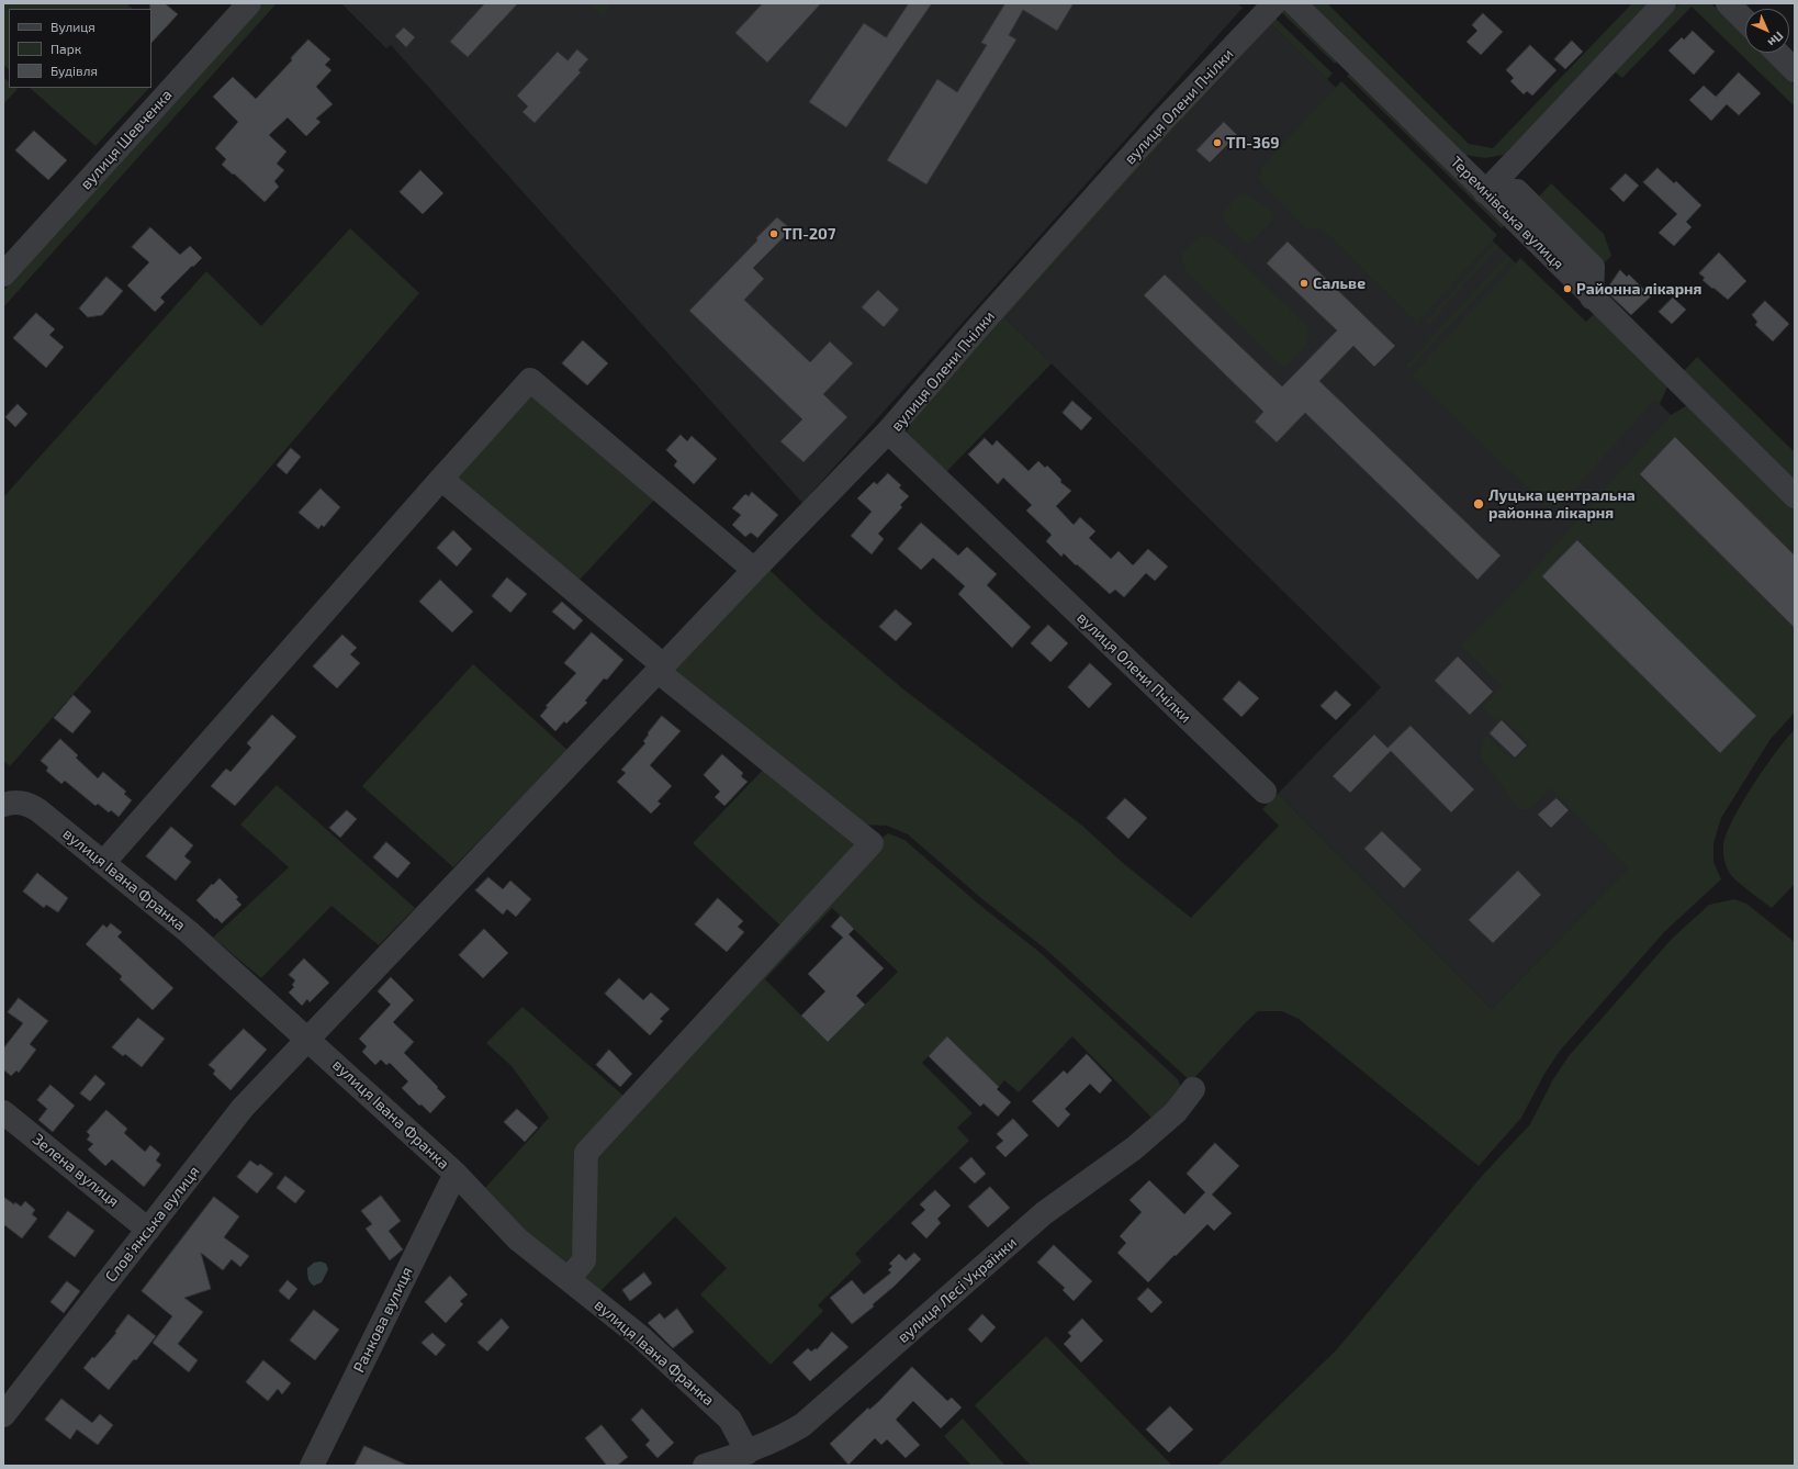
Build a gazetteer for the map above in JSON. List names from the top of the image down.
{
  "streets": {
    "street": [
      "вулиця Олени Пчілки",
      "вулиця Шевченка",
      "Теремнівська вулиця",
      "вулиця Івана Франка",
      "Зелена вулиця",
      "Словʼянська вулиця",
      "вулиця Лесі Українки",
      "Ранкова вулиця"
    ]
  },
  "crossings": [
    ["вулиця Олени Пчілки", "Словʼянська вулиця"],
    ["вулиця Івана Франка", "Словʼянська вулиця"],
    ["вулиця Івана Франка", "вулиця Лесі Українки"],
    ["вулиця Івана Франка", "Ранкова вулиця"],
    ["Зелена вулиця", "Словʼянська вулиця"]
  ],
  "places": [
    "ТП-369",
    "ТП-207",
    "Сальве",
    "Районна лікарня",
    "Луцька центральна районна лікарня"
  ],
  "legend": ["Вулиця", "Парк", "Будівля"],
  "north": "bottom right"
}
